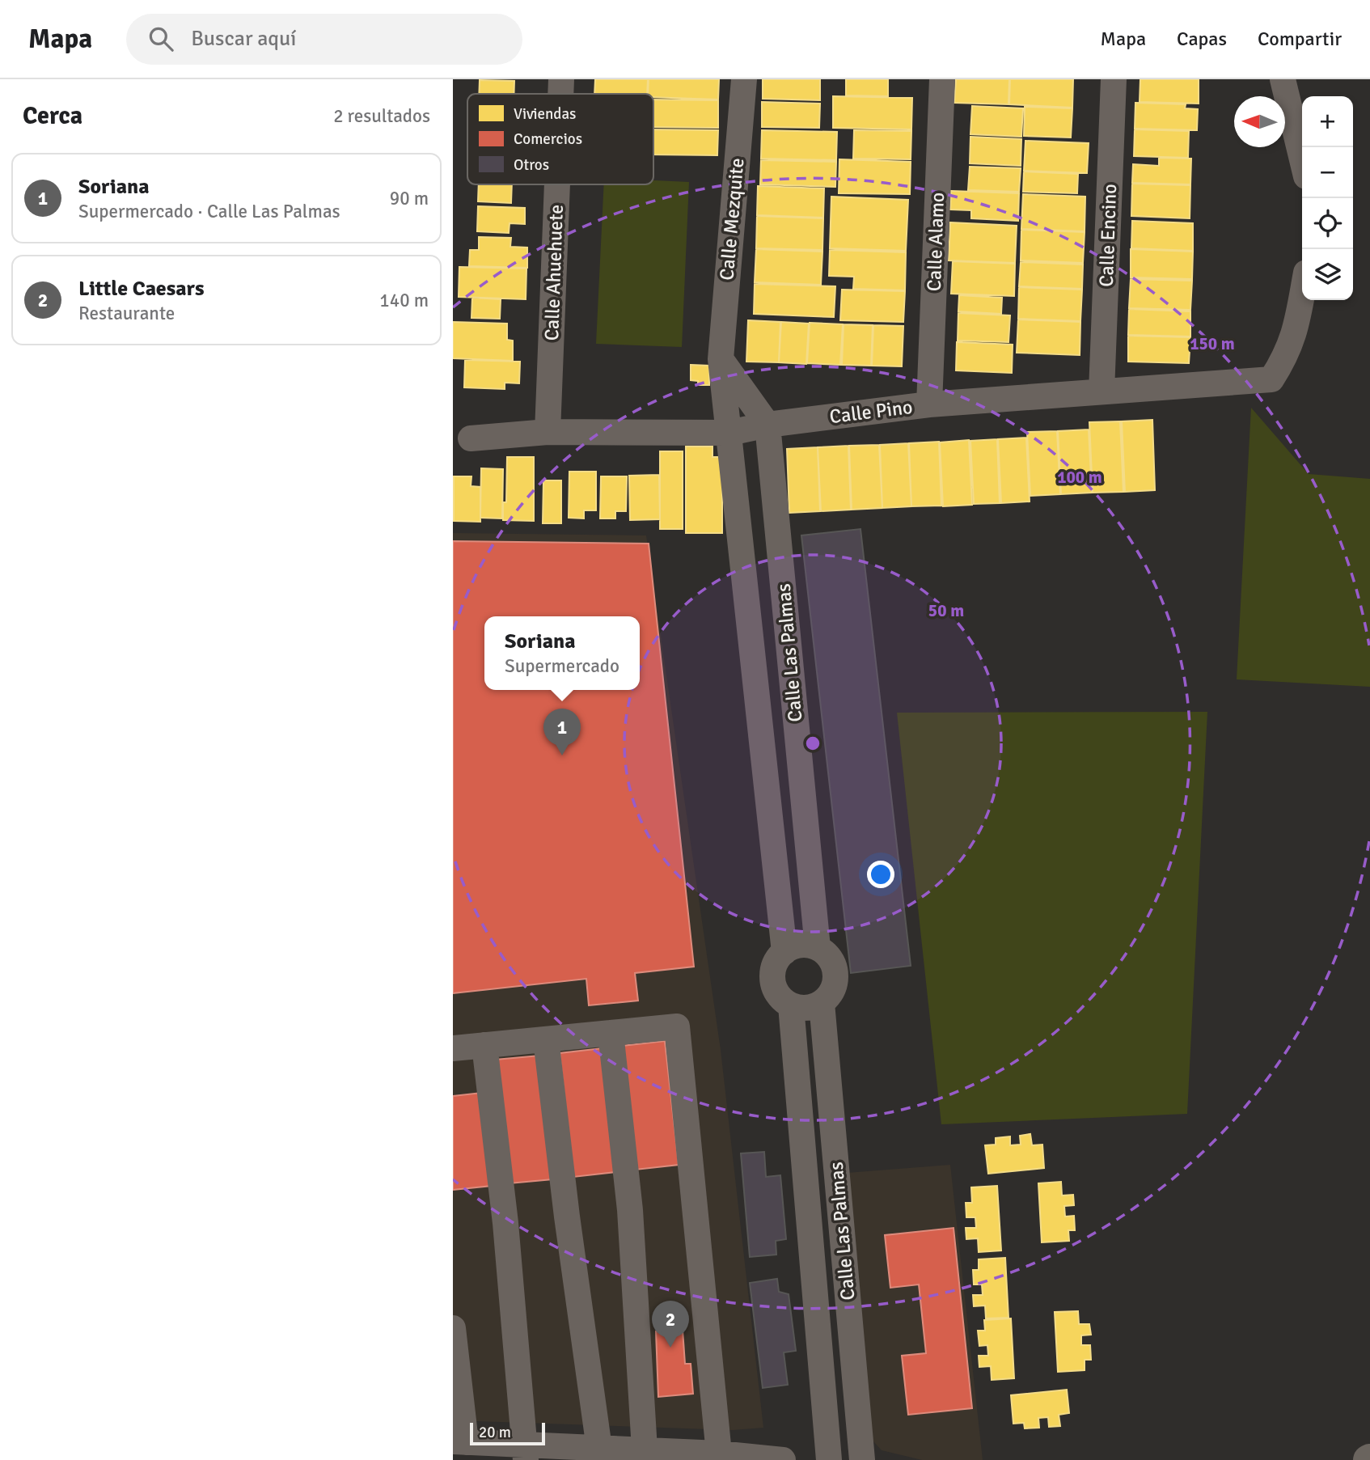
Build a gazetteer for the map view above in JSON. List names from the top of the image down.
{
  "streets": {
    "street": [
      "Calle Mezquite",
      "Calle Encino",
      "Calle Alamo",
      "Calle Ahuehuete",
      "Calle Pino",
      "Calle Las Palmas"
    ]
  },
  "crossings": [
    ["Calle Mezquite", "Calle Pino"],
    ["Calle Mezquite", "Calle Las Palmas"],
    ["Calle Encino", "Calle Pino"],
    ["Calle Alamo", "Calle Pino"],
    ["Calle Ahuehuete", "Calle Pino"],
    ["Calle Pino", "Calle Las Palmas"]
  ],
  "legend": ["Viviendas", "Comercios", "Otros"],
  "scale_bar": "20 m",
  "north": "left",
  "page": {
    "header": "Mapa",
    "search": "Buscar aquí",
    "nav": ["Mapa", "Capas", "Compartir"],
    "heading": ["Cerca", "2 resultados"],
    "map_buttons": ["+", "−"],
    "list": [
      {
        "mark": "1",
        "name": "Soriana",
        "note": "Supermercado · Calle Las Palmas",
        "value": "90 m"
      },
      {
        "mark": "2",
        "name": "Little Caesars",
        "note": "Restaurante",
        "value": "140 m"
      }
    ],
    "popup": ["Soriana", "Supermercado"],
    "pins": ["1", "2"],
    "scale": "20 m"
  },
  "rings": ["150 m", "100 m", "50 m"]
}
